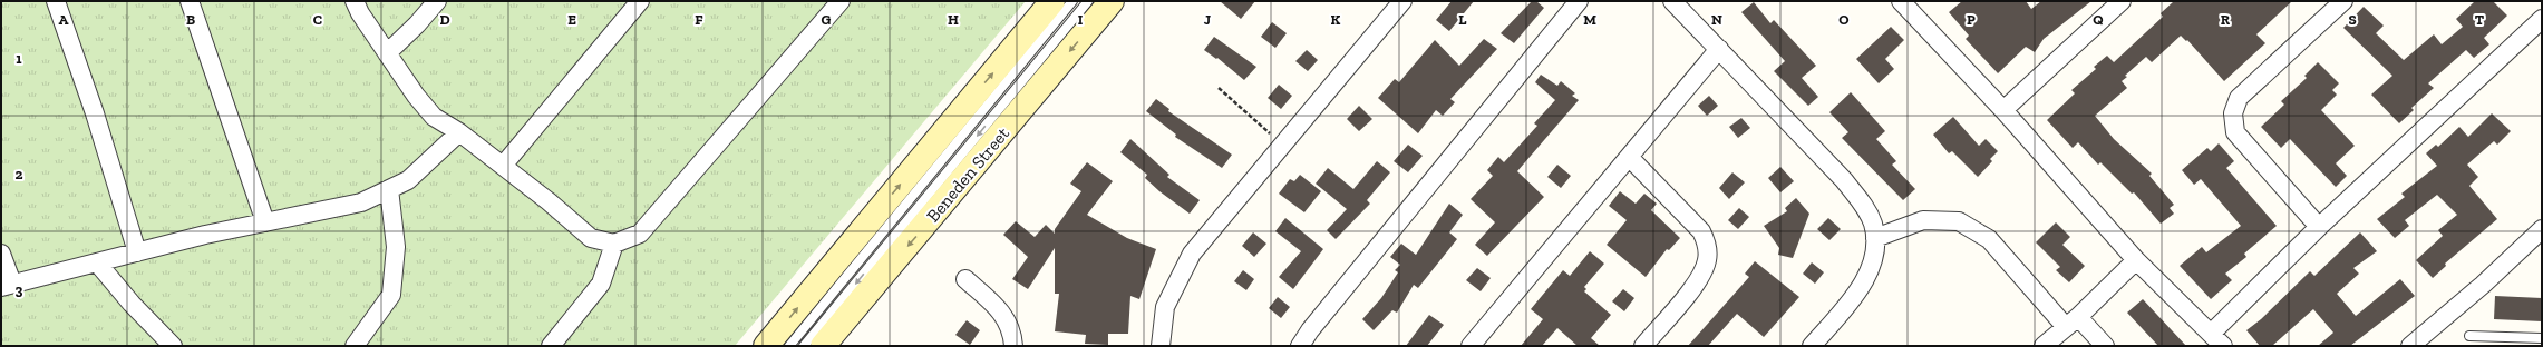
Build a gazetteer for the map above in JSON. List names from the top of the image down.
{
  "streets": {
    "main road": ["Beneden Street"]
  },
  "grid": {
    "columns": [
      "A",
      "B",
      "C",
      "D",
      "E",
      "F",
      "G",
      "H",
      "I",
      "J",
      "K",
      "L",
      "M",
      "N",
      "O",
      "P",
      "Q",
      "R",
      "S",
      "T"
    ],
    "rows": ["1", "2", "3"]
  }
}
